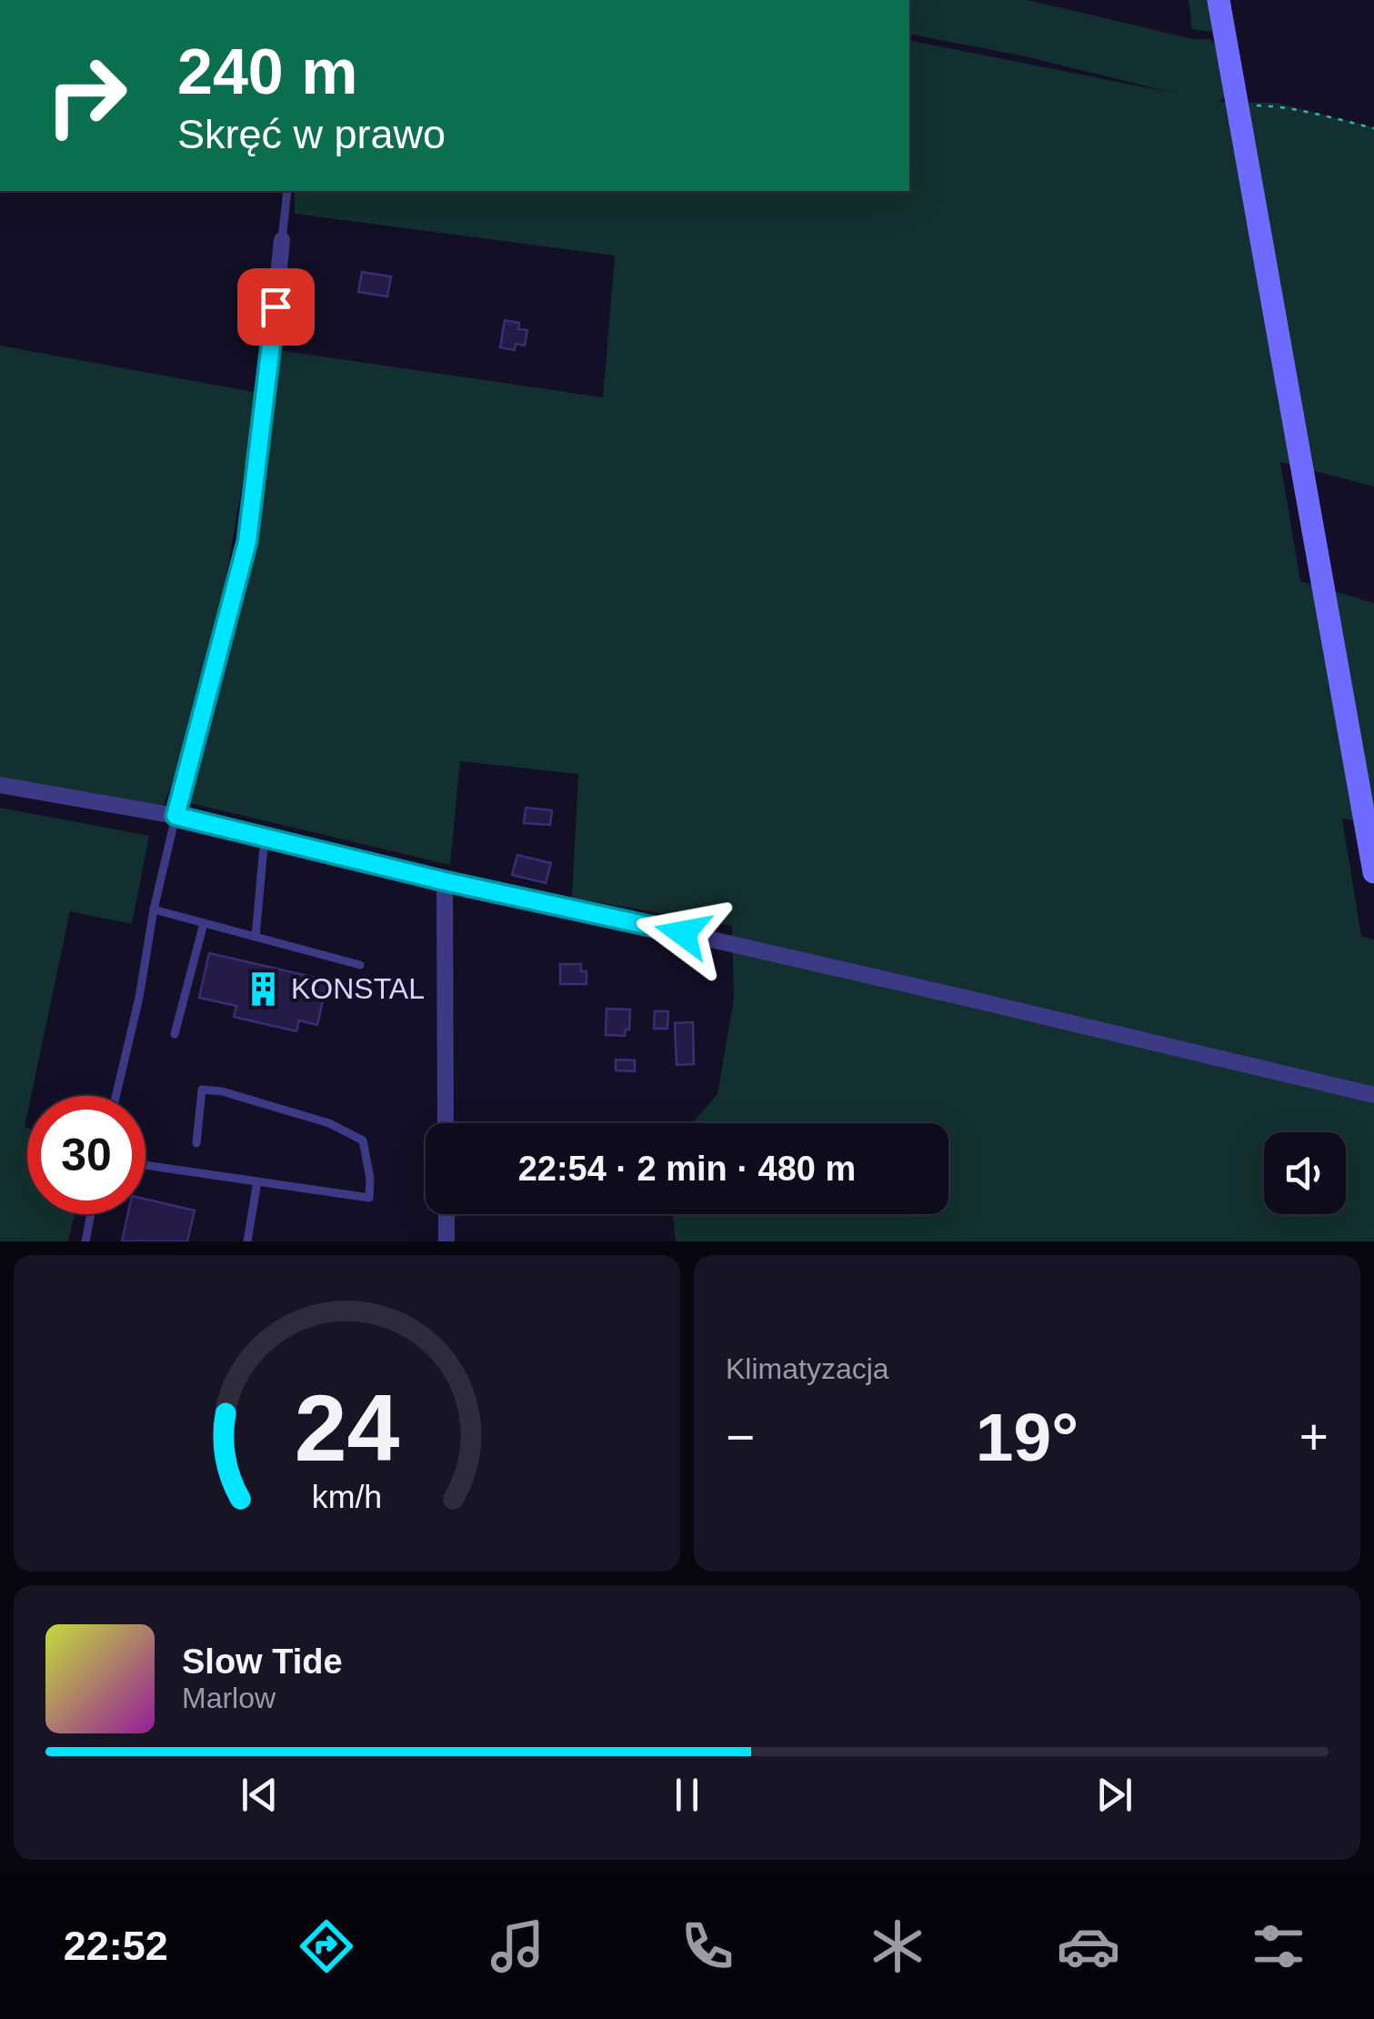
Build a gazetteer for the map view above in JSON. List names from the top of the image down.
{
  "places": {
    "building": ["KONSTAL"]
  },
  "page": {
    "turn": ["240 m", "Skręć w prawo"],
    "limit": "30",
    "trip": "22:54 · 2 min · 480 m",
    "tile": "Klimatyzacja",
    "heat": ["−", "19°", "+"],
    "song": ["Slow Tide", "Marlow"],
    "tabs": "22:52",
    "gauge": ["24", "km/h"]
  }
}
